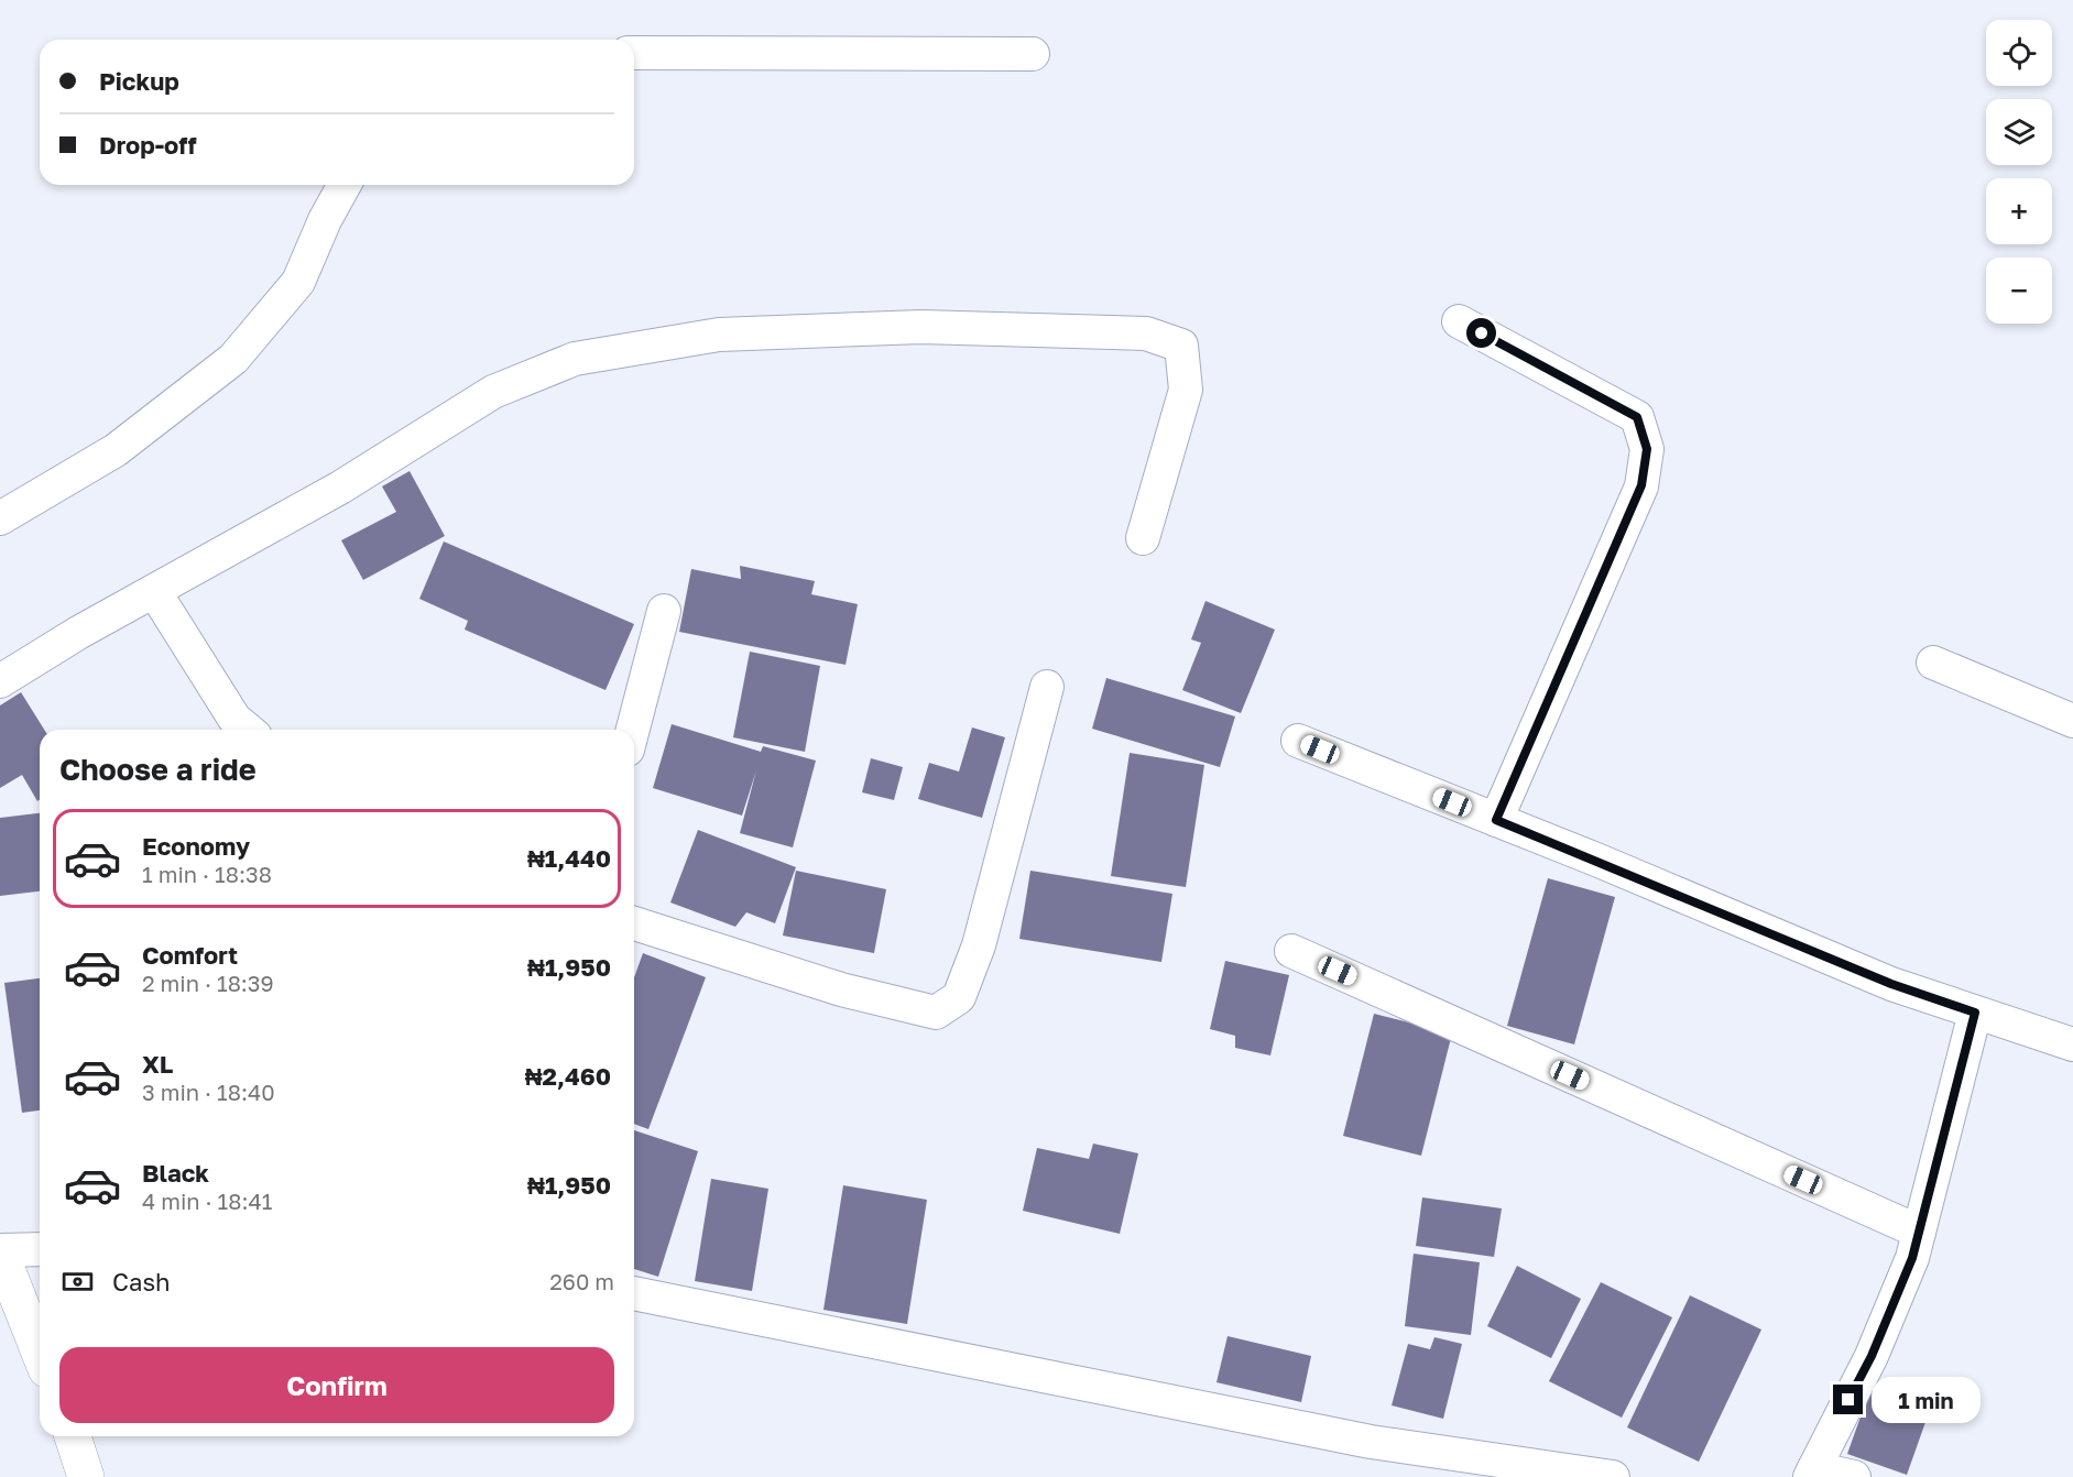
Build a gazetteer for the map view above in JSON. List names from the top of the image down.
{
  "page": {
    "map_buttons": ["+", "−"],
    "banner": ["Pickup", "Drop-off"],
    "heading": "Choose a ride",
    "list": [
      {
        "name": "Economy",
        "note": "1 min · 18:38",
        "value": "₦1,440"
      },
      {
        "name": "Comfort",
        "note": "2 min · 18:39",
        "value": "₦1,950"
      },
      {
        "name": "XL",
        "note": "3 min · 18:40",
        "value": "₦2,460"
      },
      {
        "name": "Black",
        "note": "4 min · 18:41",
        "value": "₦1,950"
      }
    ],
    "pay": ["Cash", "260 m"],
    "buttons": "Confirm",
    "bubble": "1 min"
  }
}
